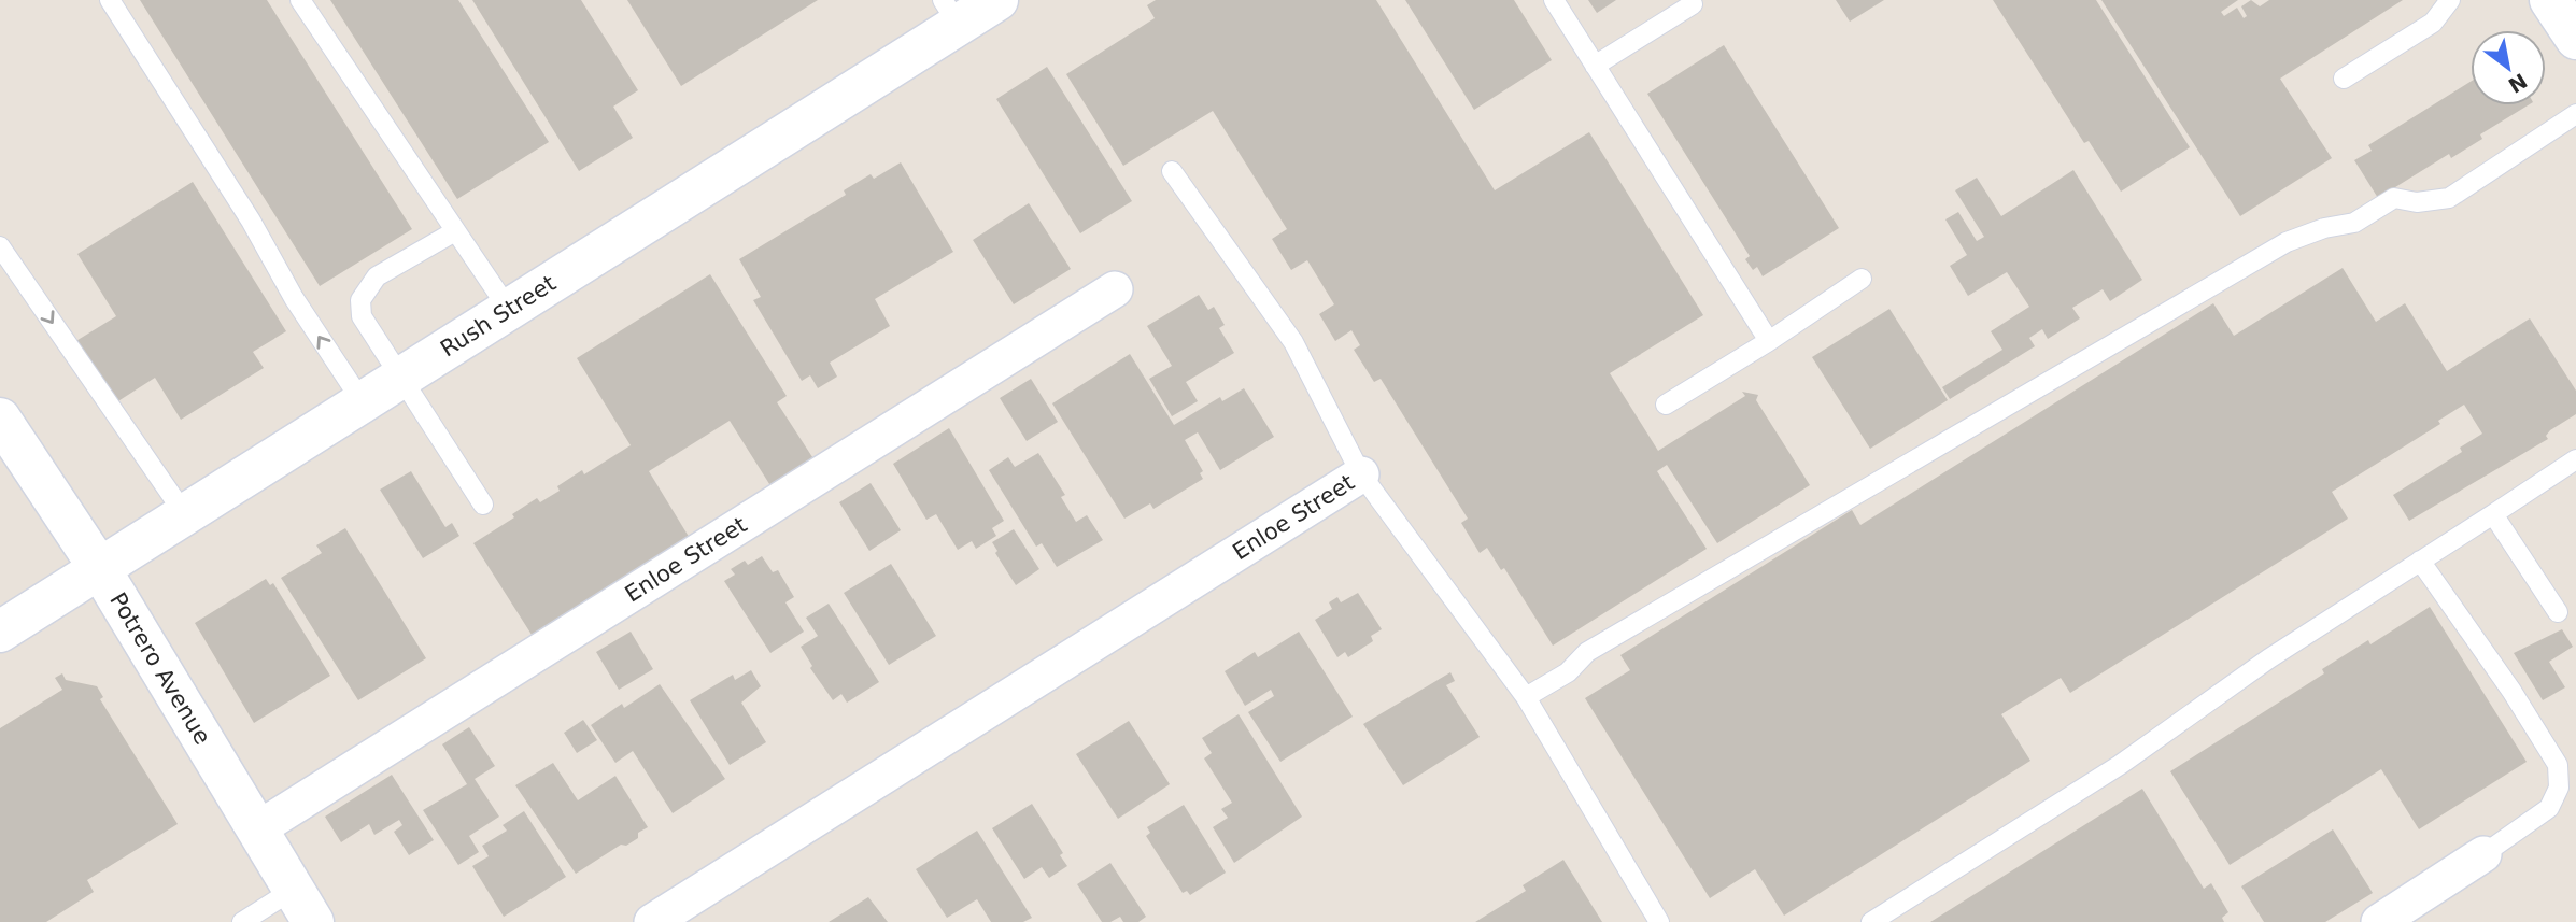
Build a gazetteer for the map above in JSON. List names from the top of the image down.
{
  "streets": {
    "street": ["Rush Street", "Enloe Street", "Potrero Avenue"]
  },
  "crossings": [
    ["Rush Street", "Potrero Avenue"],
    ["Enloe Street", "Potrero Avenue"]
  ],
  "north": "bottom right"
}
